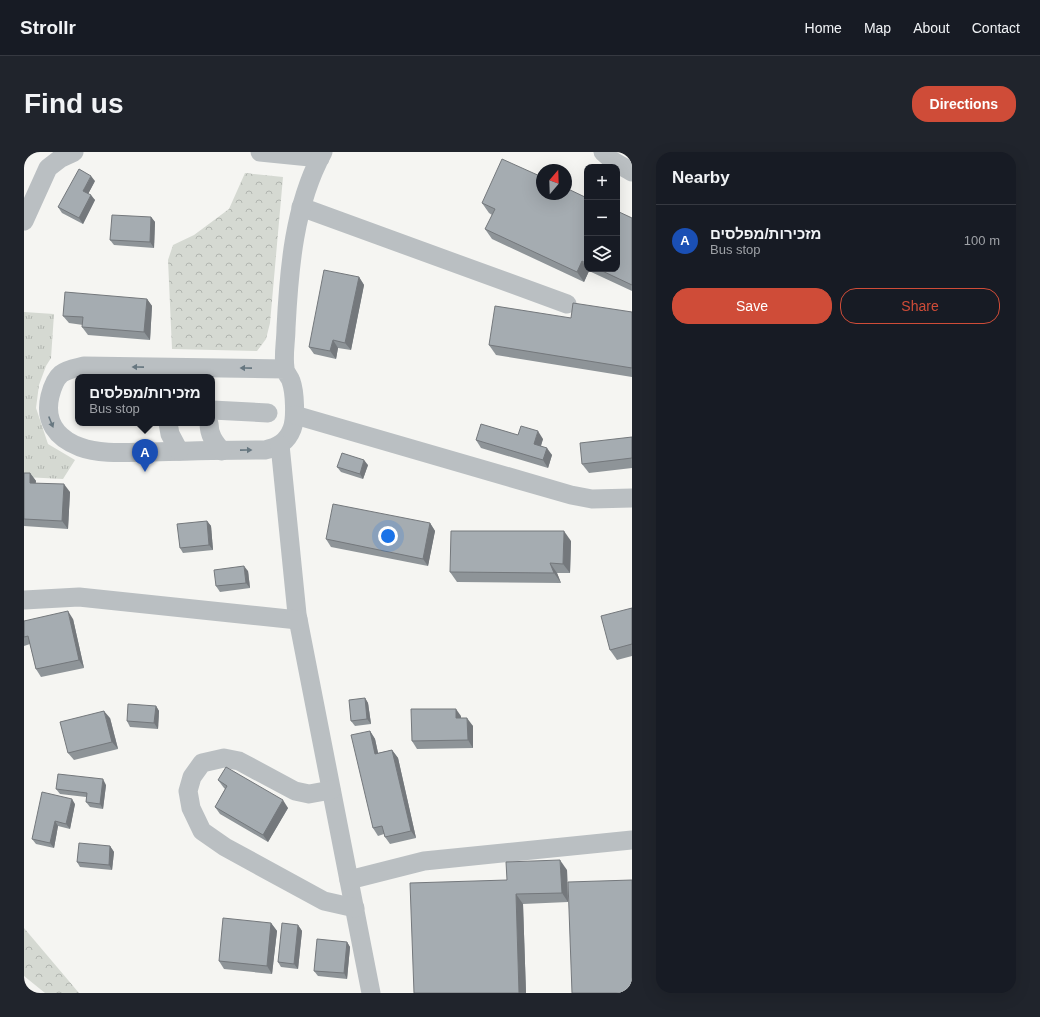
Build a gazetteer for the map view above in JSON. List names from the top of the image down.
{
  "north": "top",
  "page": {
    "header": "Strollr",
    "nav": [
      "Home",
      "Map",
      "About",
      "Contact"
    ],
    "buttons": [
      "Directions",
      ["Save", "Share"]
    ],
    "title": "Find us",
    "heading": "Nearby",
    "map_buttons": ["+", "−"],
    "list": [
      {
        "mark": "A",
        "name": "מזכירות/מפלסים",
        "note": "Bus stop",
        "value": "100 m"
      }
    ],
    "popup": ["מזכירות/מפלסים", "Bus stop"],
    "pins": "A"
  }
}
